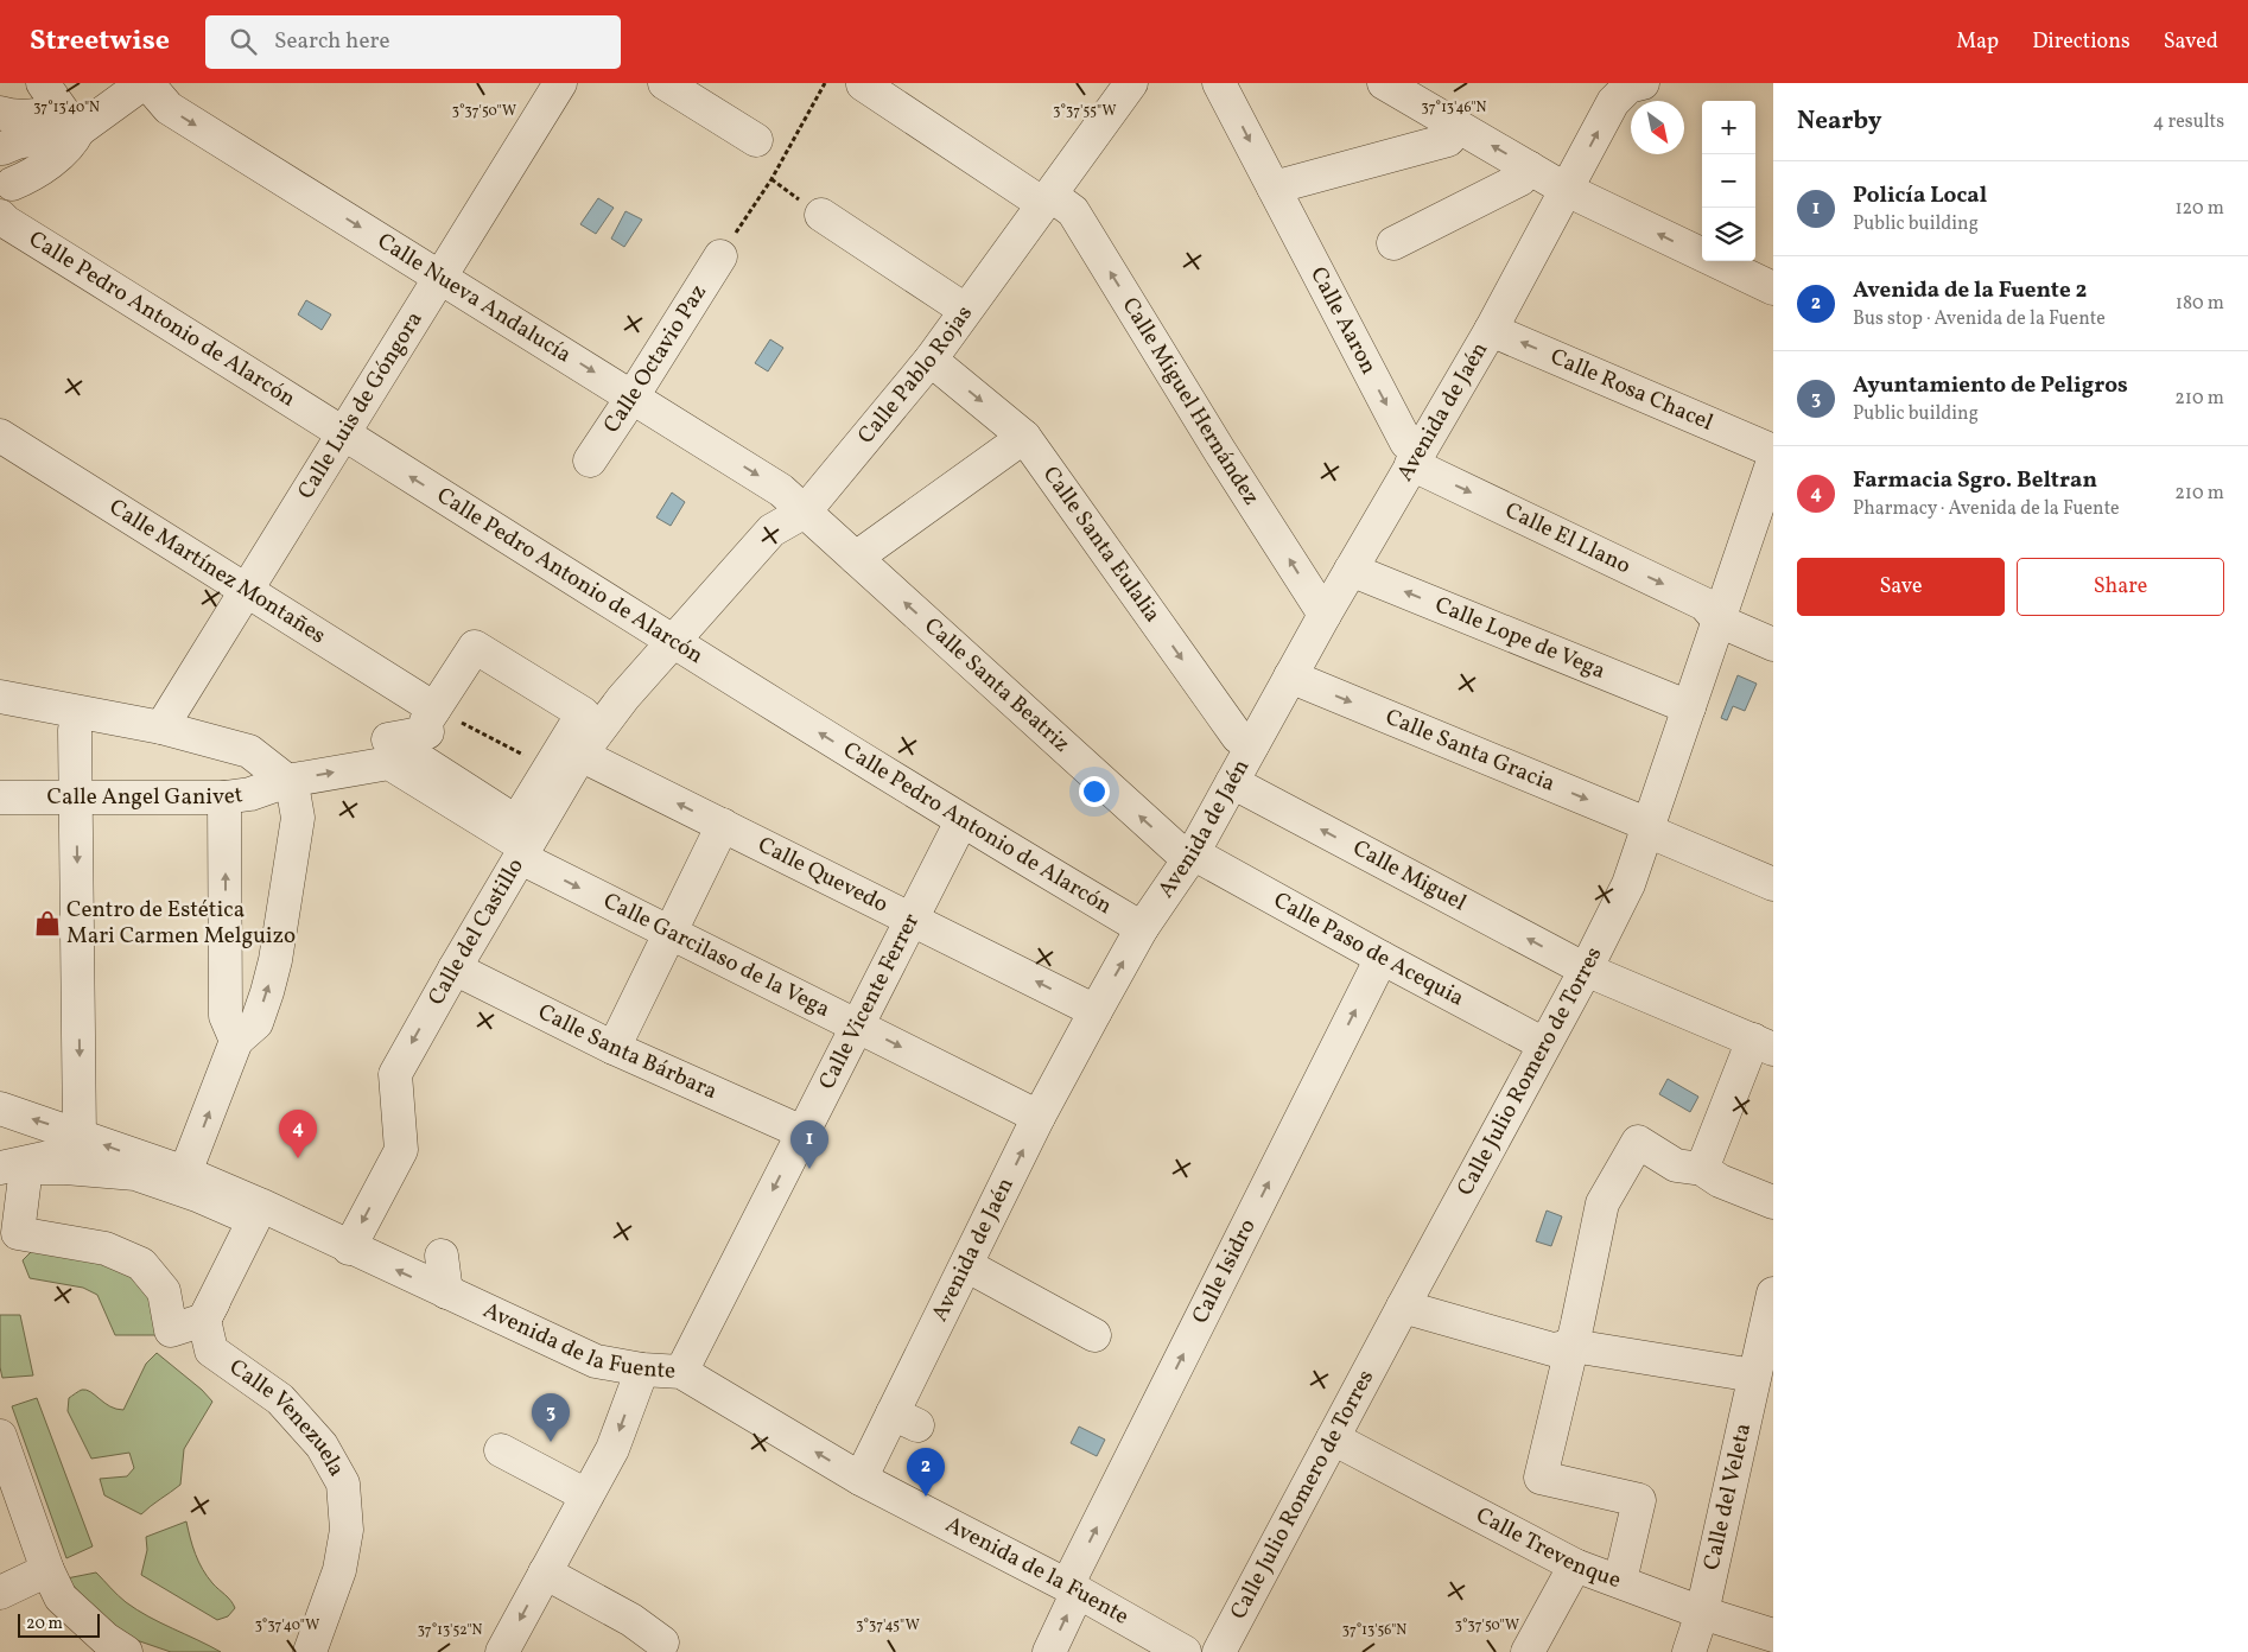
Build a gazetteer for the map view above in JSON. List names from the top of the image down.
{
  "streets": {
    "street": [
      "Calle Nueva Andalucía",
      "Calle Pedro Antonio de Alarcón",
      "Calle Aaron",
      "Calle Octavio Paz",
      "Calle Pablo Rojas",
      "Calle Rosa Chacel",
      "Calle Miguel Hernández",
      "Calle Luis de Góngora",
      "Avenida de Jaén",
      "Calle El Llano",
      "Calle Santa Eulalia",
      "Calle Martínez Montañes",
      "Calle Lope de Vega",
      "Calle Santa Beatriz",
      "Calle Santa Gracia",
      "Calle Angel Ganivet",
      "Calle Quevedo",
      "Calle Miguel",
      "Calle del Castillo",
      "Calle Paso de Acequia",
      "Calle Garcilaso de la Vega",
      "Calle Vicente Ferrer",
      "Calle Santa Bárbara",
      "Calle Julio Romero de Torres",
      "Calle Isidro",
      "Avenida de la Fuente",
      "Calle Venezuela",
      "Calle del Veleta",
      "Calle Trevenque"
    ]
  },
  "crossings": [
    ["Calle Nueva Andalucía", "Calle Octavio Paz"],
    ["Calle Nueva Andalucía", "Calle Pablo Rojas"],
    ["Calle Nueva Andalucía", "Calle Luis de Góngora"],
    ["Calle Nueva Andalucía", "Calle Santa Beatriz"],
    ["Calle Pedro Antonio de Alarcón", "Calle Pablo Rojas"],
    ["Calle Pedro Antonio de Alarcón", "Calle Luis de Góngora"],
    ["Calle Pedro Antonio de Alarcón", "Avenida de Jaén"],
    ["Calle Pedro Antonio de Alarcón", "Calle del Castillo"],
    ["Calle Pedro Antonio de Alarcón", "Calle Vicente Ferrer"],
    ["Calle Aaron", "Avenida de Jaén"],
    ["Calle Aaron", "Calle El Llano"],
    ["Calle Pablo Rojas", "Calle Miguel Hernández"],
    ["Calle Pablo Rojas", "Calle Santa Eulalia"],
    ["Calle Pablo Rojas", "Calle Santa Beatriz"],
    ["Calle Pablo Rojas", "Calle del Castillo"],
    ["Calle Rosa Chacel", "Avenida de Jaén"],
    ["Calle Miguel Hernández", "Avenida de Jaén"],
    ["Calle Luis de Góngora", "Calle Martínez Montañes"],
    ["Calle Luis de Góngora", "Calle Angel Ganivet"],
    ["Avenida de Jaén", "Calle El Llano"],
    ["Avenida de Jaén", "Calle Santa Eulalia"],
    ["Avenida de Jaén", "Calle Lope de Vega"],
    ["Avenida de Jaén", "Calle Santa Beatriz"],
    ["Avenida de Jaén", "Calle Santa Gracia"],
    ["Avenida de Jaén", "Calle Quevedo"],
    ["Avenida de Jaén", "Calle Miguel"],
    ["Avenida de Jaén", "Calle Paso de Acequia"],
    ["Avenida de Jaén", "Calle Garcilaso de la Vega"],
    ["Avenida de Jaén", "Avenida de la Fuente"],
    ["Calle El Llano", "Calle Julio Romero de Torres"],
    ["Calle Lope de Vega", "Calle Julio Romero de Torres"],
    ["Calle Santa Beatriz", "Calle Paso de Acequia"],
    ["Calle Santa Gracia", "Calle Julio Romero de Torres"],
    ["Calle Angel Ganivet", "Calle del Castillo"],
    ["Calle Angel Ganivet", "Calle Garcilaso de la Vega"],
    ["Calle Quevedo", "Calle del Castillo"],
    ["Calle Quevedo", "Calle Vicente Ferrer"],
    ["Calle Miguel", "Calle Julio Romero de Torres"],
    ["Calle del Castillo", "Calle Garcilaso de la Vega"],
    ["Calle del Castillo", "Calle Santa Bárbara"],
    ["Calle del Castillo", "Avenida de la Fuente"],
    ["Calle Paso de Acequia", "Calle Julio Romero de Torres"],
    ["Calle Paso de Acequia", "Calle Isidro"],
    ["Calle Garcilaso de la Vega", "Calle Vicente Ferrer"],
    ["Calle Vicente Ferrer", "Calle Santa Bárbara"],
    ["Calle Vicente Ferrer", "Avenida de la Fuente"],
    ["Calle Julio Romero de Torres", "Calle Trevenque"],
    ["Calle Isidro", "Avenida de la Fuente"],
    ["Calle del Veleta", "Calle Trevenque"]
  ],
  "one_way": [
    "Calle Pedro Antonio de Alarcón",
    "Calle Aaron",
    "Calle Miguel Hernández",
    "Calle El Llano",
    "Calle Santa Eulalia",
    "Calle Lope de Vega",
    "Calle Santa Beatriz",
    "Calle Santa Gracia",
    "Calle Angel Ganivet",
    "Calle Quevedo",
    "Calle Miguel",
    "Calle Garcilaso de la Vega",
    "Calle Vicente Ferrer",
    "Calle Isidro",
    "Avenida de la Fuente"
  ],
  "places": {
    "shop": ["Centro de Estética Mari Carmen Melguizo"]
  },
  "scale_bar": "20 m",
  "north": "bottom right",
  "page": {
    "header": "Streetwise",
    "search": "Search here",
    "nav": ["Map", "Directions", "Saved"],
    "heading": ["Nearby", "4 results"],
    "map_buttons": ["+", "−"],
    "list": [
      {
        "mark": "1",
        "name": "Policía Local",
        "note": "Public building",
        "value": "120 m"
      },
      {
        "mark": "2",
        "name": "Avenida de la Fuente 2",
        "note": "Bus stop · Avenida de la Fuente",
        "value": "180 m"
      },
      {
        "mark": "3",
        "name": "Ayuntamiento de Peligros",
        "note": "Public building",
        "value": "210 m"
      },
      {
        "mark": "4",
        "name": "Farmacia Sgro. Beltran",
        "note": "Pharmacy · Avenida de la Fuente",
        "value": "210 m"
      }
    ],
    "buttons": ["Save", "Share"],
    "pins": [
      "4",
      "1",
      "3",
      "2"
    ],
    "scale": "20 m"
  },
  "coordinates": [
    "37°13'46\"N",
    "37°13'40\"N",
    "3°37'50\"W",
    "3°37'55\"W",
    "3°37'40\"W",
    "3°37'45\"W",
    "37°13'52\"N",
    "37°13'56\"N"
  ]
}
